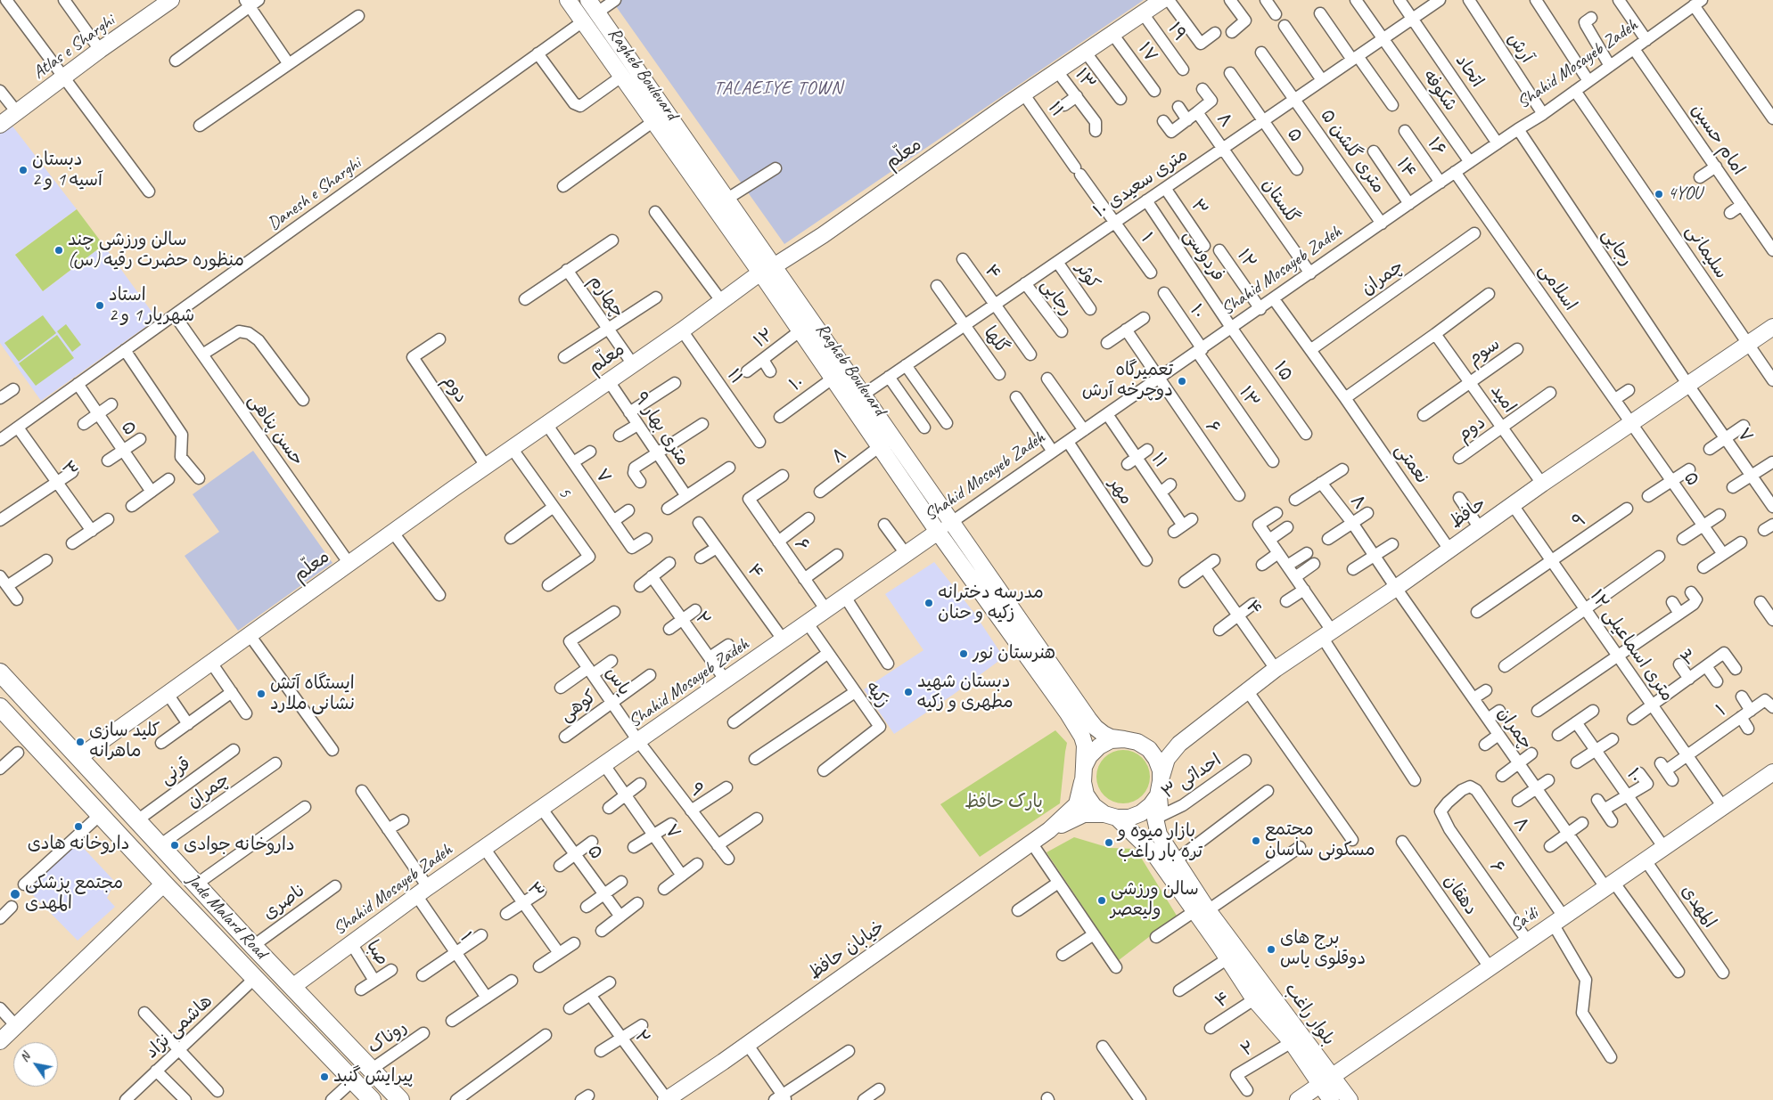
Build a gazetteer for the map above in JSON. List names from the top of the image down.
{
  "streets": {
    "main road": ["Jade Malard Road"],
    "street": [
      "۱۹",
      "Atlas e Sharghi",
      "آرش",
      "۱۷",
      "Shahid Mosayeb Zadeh",
      "اتحاد",
      "Ragheb Boulevard",
      "۱۳",
      "شکوفه",
      "۱۱",
      "۸",
      "۵",
      "امام حسین",
      "۱۶",
      "۵ متری گلشن",
      "معلّم",
      "۱۴",
      "۱۰ متری سعیدی",
      "Danesh e Sharghi",
      "گلستان",
      "۳",
      "۱",
      "رجایی",
      "سلیمانی",
      "فردوسی",
      "۱۲",
      "۴",
      "کوثر",
      "چمران",
      "اسلامی",
      "چهارم",
      "۱۰",
      "گلها",
      "سوم",
      "۱۵",
      "دوم",
      "امید",
      "۶",
      "۹ متری بهار",
      "حسن پناهی",
      "۷",
      "نعمتی",
      "مهر",
      "5",
      "حافظ",
      "۹",
      "۲",
      "۱۲ متری اسماعیلی",
      "یاس",
      "زکیه",
      "کوهی",
      "قرنی",
      "احداثی ۳",
      "دهقان",
      "ناصری",
      "المهدی",
      "Sa'di",
      "خیابان حافظ",
      "صبا",
      "بلوار راغب",
      "هاشمی نژاد",
      "روناک"
    ]
  },
  "crossings": [
    ["۱۹", "معلّم"],
    ["آرش", "Shahid Mosayeb Zadeh"],
    ["۱۷", "معلّم"],
    ["Shahid Mosayeb Zadeh", "اتحاد"],
    ["Shahid Mosayeb Zadeh", "Ragheb Boulevard"],
    ["Shahid Mosayeb Zadeh", "۱۳"],
    ["Shahid Mosayeb Zadeh", "شکوفه"],
    ["Shahid Mosayeb Zadeh", "۱۱"],
    ["Shahid Mosayeb Zadeh", "۵"],
    ["Shahid Mosayeb Zadeh", "امام حسین"],
    ["Shahid Mosayeb Zadeh", "۱۶"],
    ["Shahid Mosayeb Zadeh", "۵ متری گلشن"],
    ["Shahid Mosayeb Zadeh", "۱۴"],
    ["Shahid Mosayeb Zadeh", "گلستان"],
    ["Shahid Mosayeb Zadeh", "۳"],
    ["Shahid Mosayeb Zadeh", "۱"],
    ["Shahid Mosayeb Zadeh", "رجایی"],
    ["Shahid Mosayeb Zadeh", "سلیمانی"],
    ["Shahid Mosayeb Zadeh", "فردوسی"],
    ["Shahid Mosayeb Zadeh", "۱۲"],
    ["Shahid Mosayeb Zadeh", "۴"],
    ["Shahid Mosayeb Zadeh", "اسلامی"],
    ["Shahid Mosayeb Zadeh", "۱۰"],
    ["Shahid Mosayeb Zadeh", "۱۵"],
    ["Shahid Mosayeb Zadeh", "۶"],
    ["Shahid Mosayeb Zadeh", "۷"],
    ["Shahid Mosayeb Zadeh", "نعمتی"],
    ["Shahid Mosayeb Zadeh", "مهر"],
    ["Shahid Mosayeb Zadeh", "۹"],
    ["Shahid Mosayeb Zadeh", "۲"],
    ["Shahid Mosayeb Zadeh", "یاس"],
    ["Shahid Mosayeb Zadeh", "زکیه"],
    ["Shahid Mosayeb Zadeh", "Jade Malard Road"],
    ["Shahid Mosayeb Zadeh", "صبا"],
    ["اتحاد", "۱۰ متری سعیدی"],
    ["Ragheb Boulevard", "۸"],
    ["Ragheb Boulevard", "معلّم"],
    ["Ragheb Boulevard", "۱۰ متری سعیدی"],
    ["Ragheb Boulevard", "Danesh e Sharghi"],
    ["Ragheb Boulevard", "۱۲"],
    ["Ragheb Boulevard", "۱۰"],
    ["Ragheb Boulevard", "حافظ"],
    ["Ragheb Boulevard", "خیابان حافظ"],
    ["Ragheb Boulevard", "بلوار راغب"],
    ["۱۳", "معلّم"],
    ["۱۳", "۱۰"],
    ["شکوفه", "۱۰ متری سعیدی"],
    ["۱۱", "معلّم"],
    ["۱۱", "۱۰ متری سعیدی"],
    ["۱۱", "۱"],
    ["۸", "۱۰ متری سعیدی"],
    ["۸", "گلستان"],
    ["۸", "چمران"],
    ["۸", "۶"],
    ["۸", "حافظ"],
    ["۸", "Sa'di"],
    ["۵", "۱۰ متری سعیدی"],
    ["۵", "Danesh e Sharghi"],
    ["۵", "اسلامی"],
    ["۵", "حافظ"],
    ["۵ متری گلشن", "۱۰ متری سعیدی"],
    ["معلّم", "چهارم"],
    ["معلّم", "دوم"],
    ["معلّم", "۹ متری بهار"],
    ["معلّم", "حسن پناهی"],
    ["معلّم", "۷"],
    ["معلّم", "5"],
    ["معلّم", "Jade Malard Road"],
    ["۱۰ متری سعیدی", "گلستان"],
    ["۱۰ متری سعیدی", "۳"],
    ["۱۰ متری سعیدی", "۱"],
    ["۱۰ متری سعیدی", "رجایی"],
    ["۱۰ متری سعیدی", "فردوسی"],
    ["۱۰ متری سعیدی", "۴"],
    ["۱۰ متری سعیدی", "کوثر"],
    ["۱۰ متری سعیدی", "گلها"],
    ["Danesh e Sharghi", "۳"],
    ["Danesh e Sharghi", "حسن پناهی"],
    ["۳", "۱۲ متری اسماعیلی"],
    ["۱", "۱۲ متری اسماعیلی"],
    ["رجایی", "۷"],
    ["رجایی", "حافظ"],
    ["سلیمانی", "حافظ"],
    ["فردوسی", "۱۵"],
    ["۴", "حافظ"],
    ["۴", "بلوار راغب"],
    ["چمران", "نعمتی"],
    ["چمران", "حافظ"],
    ["چمران", "Jade Malard Road"],
    ["چمران", "Sa'di"],
    ["اسلامی", "حافظ"],
    ["۱۰", "Sa'di"],
    ["سوم", "امید"],
    ["دوم", "امید"],
    ["امید", "حافظ"],
    ["۶", "Sa'di"],
    ["۷", "حافظ"],
    ["نعمتی", "حافظ"],
    ["حافظ", "۱۲ متری اسماعیلی"],
    ["حافظ", "خیابان حافظ"],
    ["حافظ", "بلوار راغب"],
    ["۹", "۱۲ متری اسماعیلی"],
    ["۹", "یاس"],
    ["۲", "خیابان حافظ"],
    ["۲", "بلوار راغب"],
    ["۱۲ متری اسماعیلی", "Sa'di"],
    ["یاس", "کوهی"],
    ["قرنی", "Jade Malard Road"],
    ["احداثی ۳", "بلوار راغب"],
    ["دهقان", "Sa'di"],
    ["ناصری", "Jade Malard Road"],
    ["المهدی", "Sa'di"],
    ["Jade Malard Road", "هاشمی نژاد"],
    ["Jade Malard Road", "روناک"],
    ["Sa'di", "بلوار راغب"],
    ["خیابان حافظ", "بلوار راغب"]
  ],
  "districts": ["TALAEIYE TOWN"],
  "parks": ["پارک حافظ"],
  "places": [
    "دبستان آسیه 1 و 2",
    "4YOU",
    "سالن ورزشی چند منظوره حضرت رقیه (س)",
    "استاد شهریار 1 و 2",
    "تعمیرگاه دوچرخه آرش",
    "مدرسه دخترانه زکیه و حنان",
    "هنرستان نور",
    "دبستان شهید مطهری و زکیه",
    "ایستگاه آتش نشانی ملارد",
    "کلید سازی ماهرانه",
    "داروخانه هادی",
    "مجتمع مسکونی ساسان",
    "بازار میوه و تره بار راغب",
    "داروخانه جوادی",
    "مجتمع پزشکی المهدی",
    "سالن ورزشی ولیعصر",
    "برج های دوقلوی یاس",
    "پیرایش گنبد"
  ],
  "north": "top left"
}
